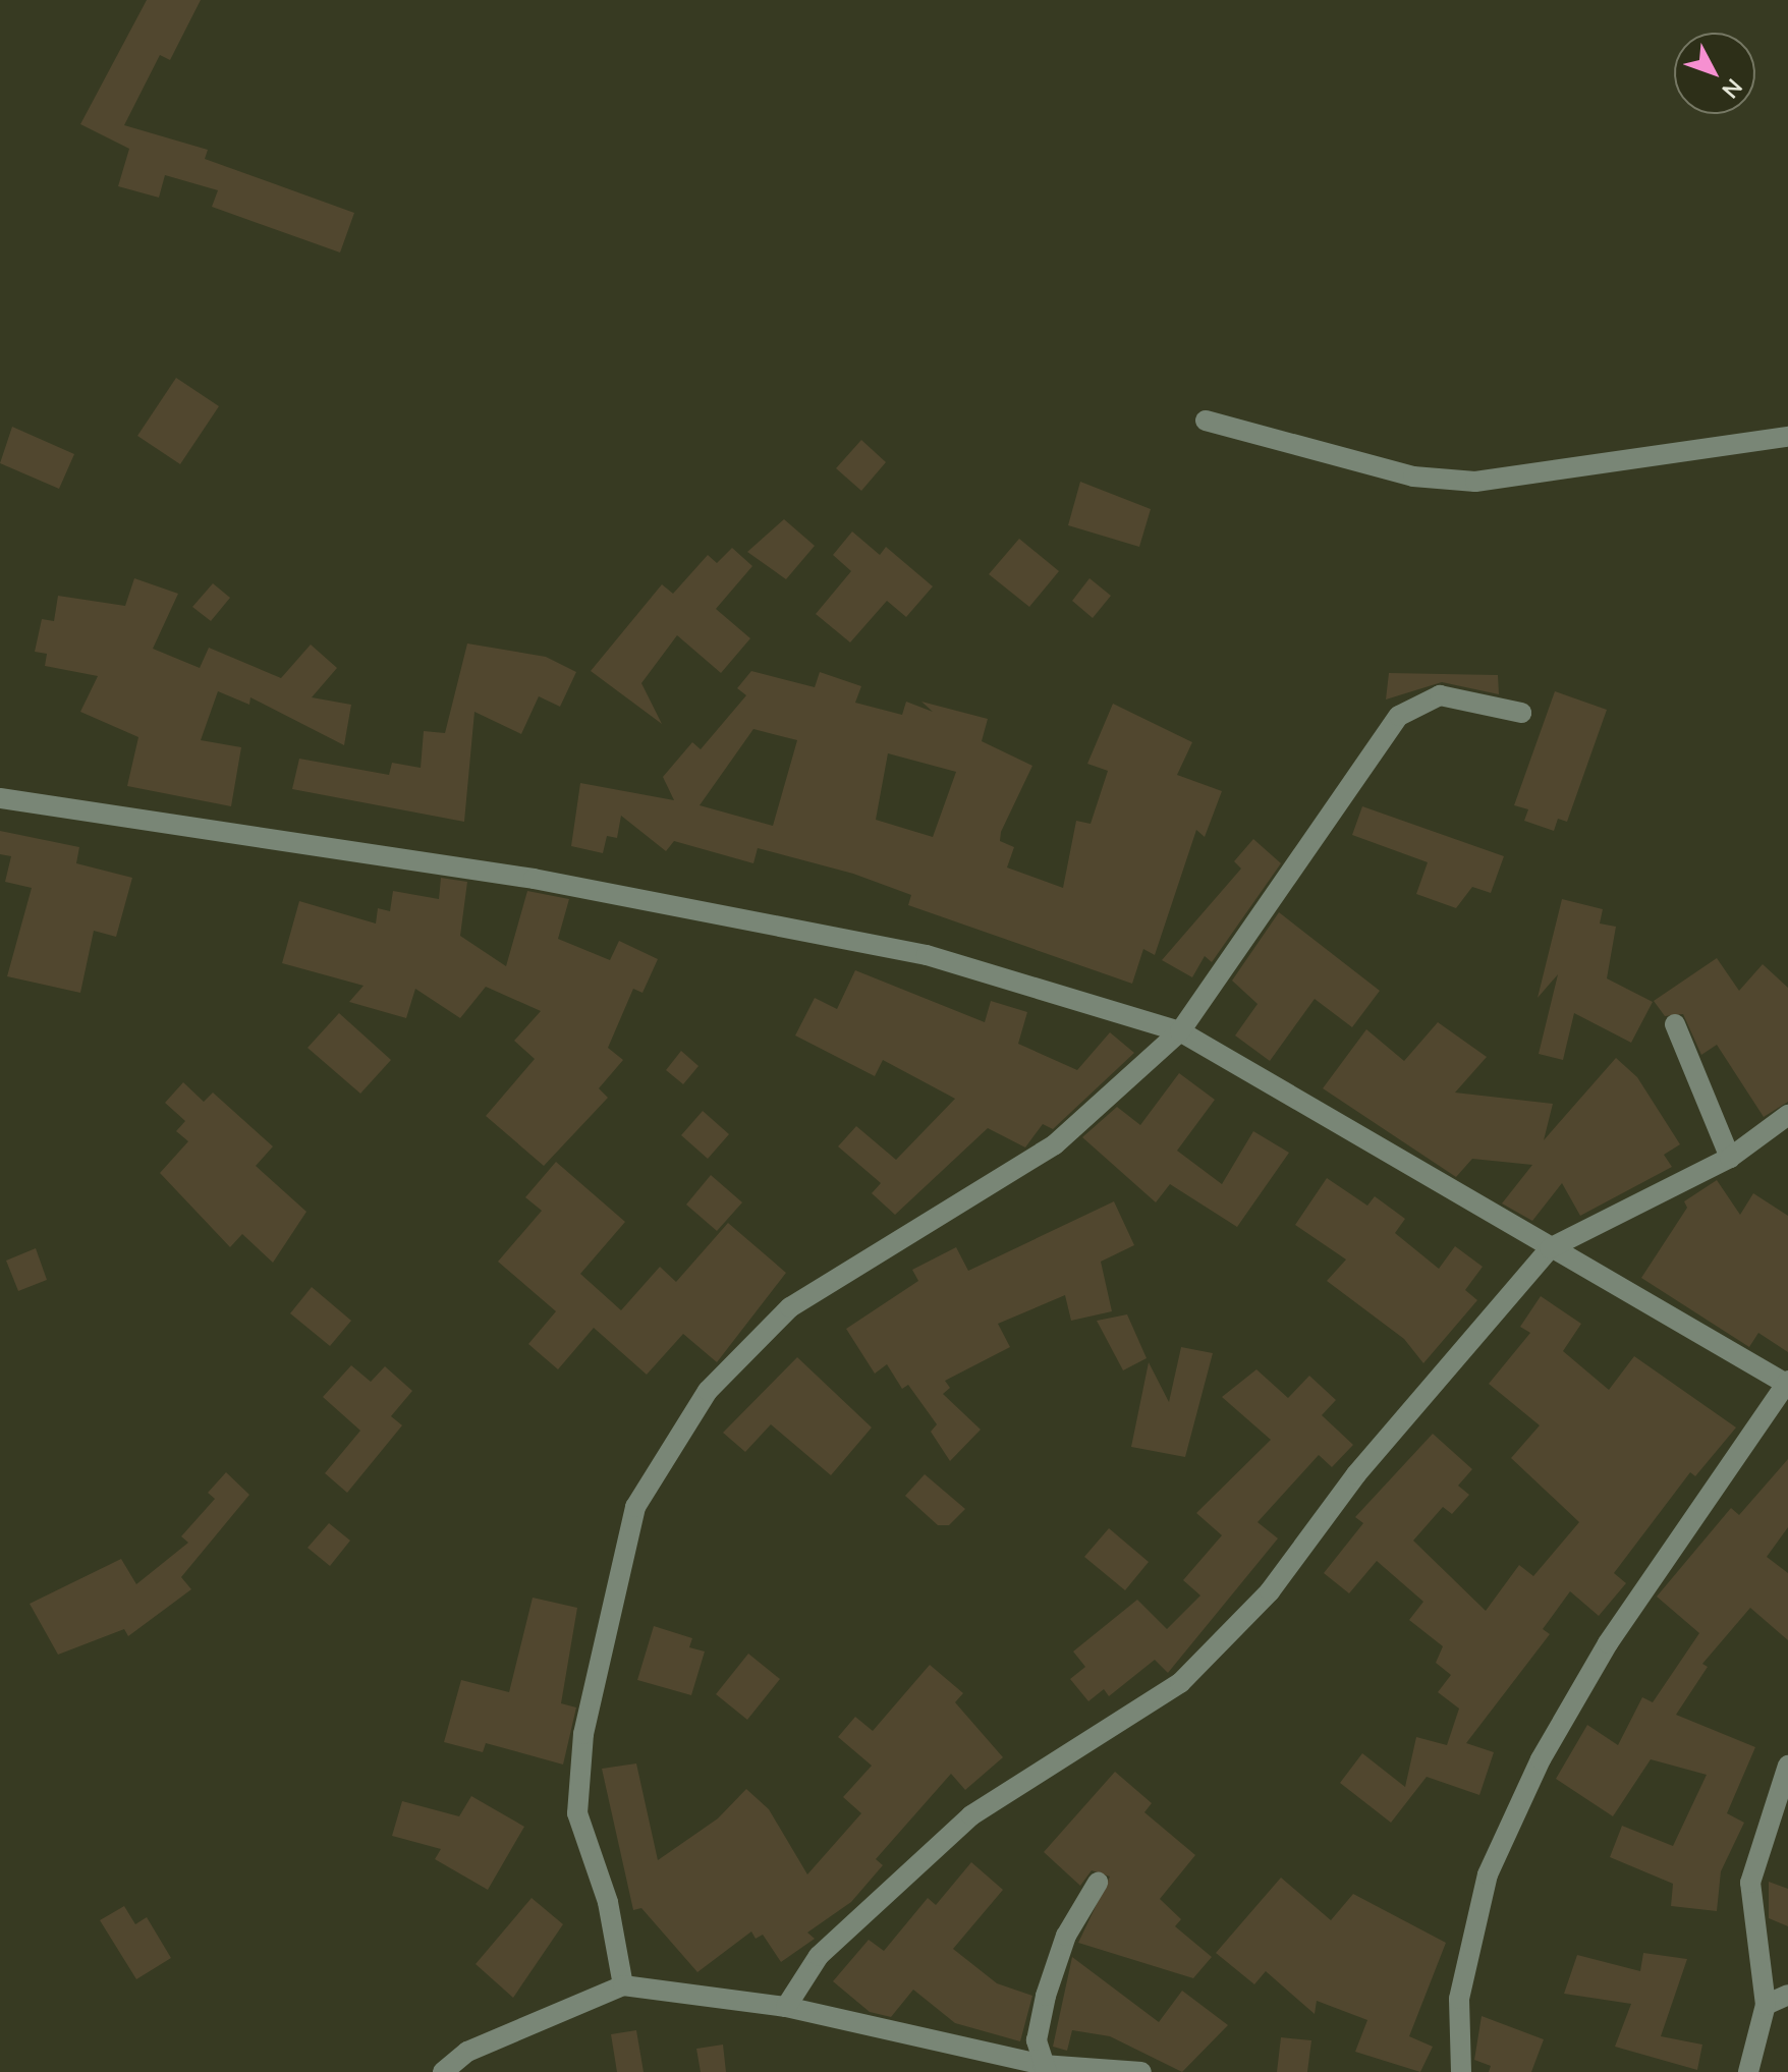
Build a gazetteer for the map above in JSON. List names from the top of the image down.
{
  "north": "bottom right"
}
